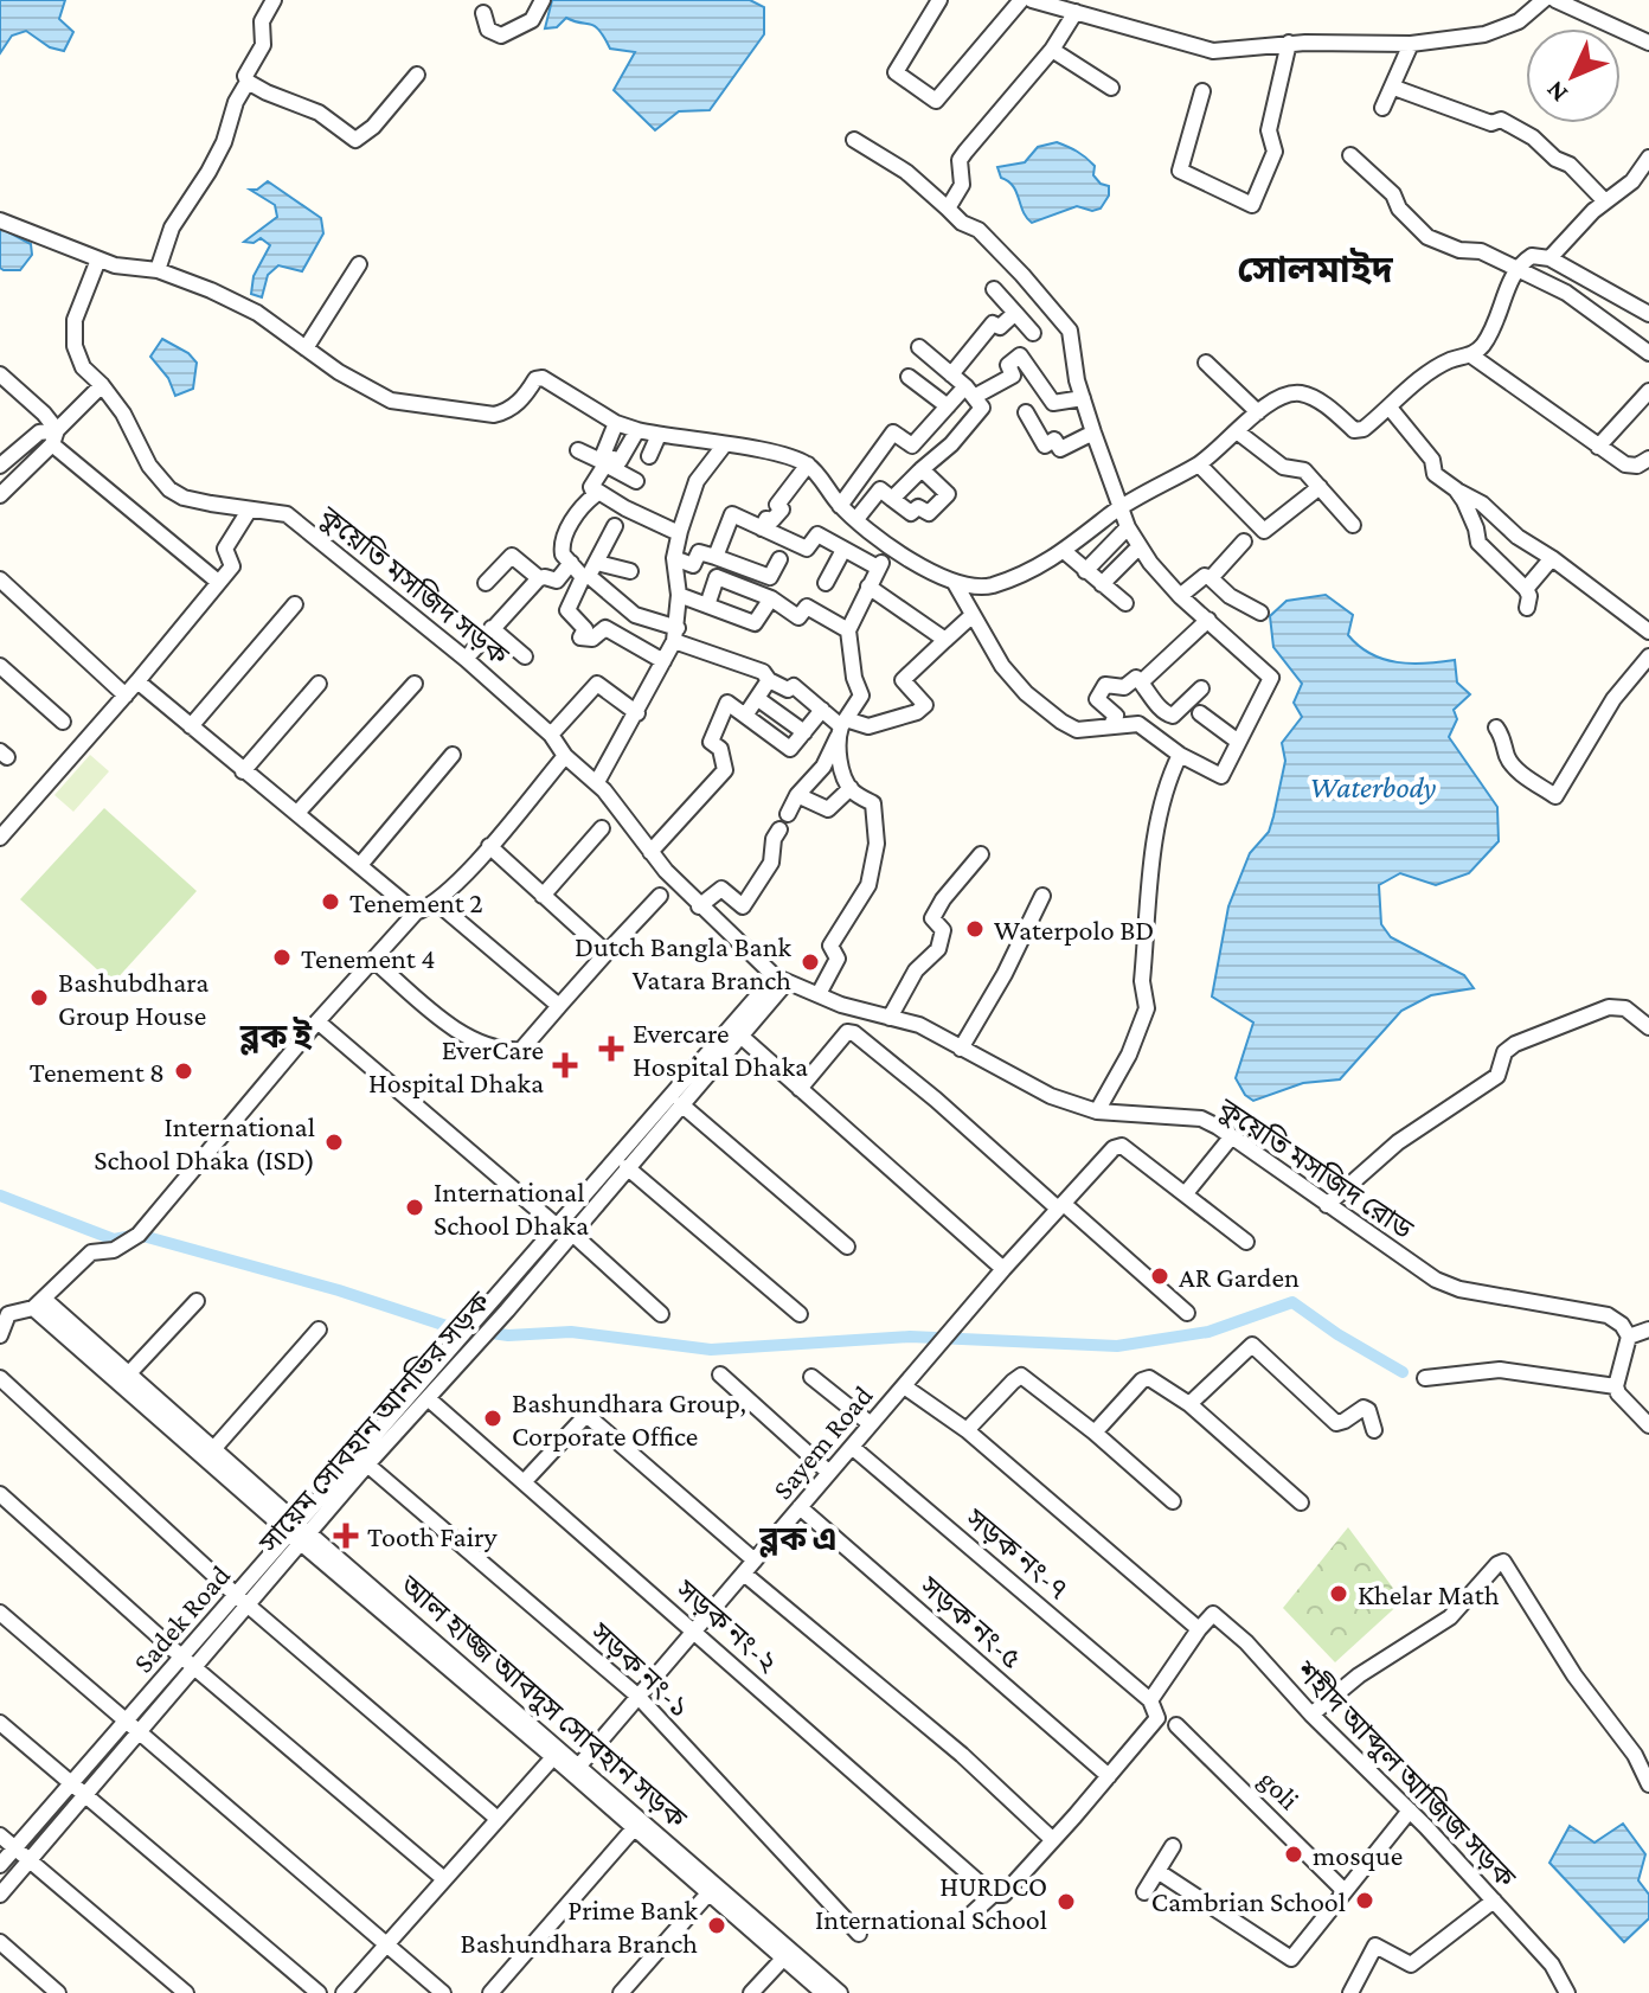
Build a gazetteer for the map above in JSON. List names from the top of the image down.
{
  "streets": {
    "street": [
      "কুয়েতি মসজিদ সড়ক",
      "কুয়েতি মসজিদ রোড",
      "সায়েম সোবহান আনভির সড়ক",
      "Sayem Road",
      "সড়ক নং-৭",
      "Sadek Road",
      "সড়ক নং-৫",
      "সড়ক নং-২",
      "সড়ক নং-১",
      "আল হাজ্জ আবদুস সোবহান সড়ক",
      "শহীদ আব্দুল আজিজ সড়ক",
      "goli"
    ]
  },
  "crossings": [
    ["কুয়েতি মসজিদ সড়ক", "কুয়েতি মসজিদ রোড"],
    ["কুয়েতি মসজিদ সড়ক", "সায়েম সোবহান আনভির সড়ক"],
    ["কুয়েতি মসজিদ সড়ক", "Sadek Road"],
    ["কুয়েতি মসজিদ রোড", "সায়েম সোবহান আনভির সড়ক"],
    ["কুয়েতি মসজিদ রোড", "Sadek Road"],
    ["সায়েম সোবহান আনভির সড়ক", "Sadek Road"],
    ["সায়েম সোবহান আনভির সড়ক", "সড়ক নং-২"],
    ["সায়েম সোবহান আনভির সড়ক", "সড়ক নং-১"],
    ["সায়েম সোবহান আনভির সড়ক", "আল হাজ্জ আবদুস সোবহান সড়ক"],
    ["Sayem Road", "সড়ক নং-৭"],
    ["Sayem Road", "সড়ক নং-৫"],
    ["Sayem Road", "সড়ক নং-২"],
    ["Sayem Road", "সড়ক নং-১"],
    ["Sayem Road", "আল হাজ্জ আবদুস সোবহান সড়ক"]
  ],
  "districts": ["সোলমাইদ", "ব্লক ই", "ব্লক এ"],
  "water": ["Waterbody"],
  "places": {
    "other": [
      "Tenement 2",
      "Waterpolo BD",
      "Tenement 4",
      "Dutch Bangla Bank Vatara Branch",
      "Bashubdhara Group House",
      "Tenement 8",
      "International School Dhaka (ISD)",
      "International School Dhaka",
      "AR Garden",
      "Bashundhara Group, Corporate Office",
      "Khelar Math",
      "mosque",
      "Cambrian School",
      "HURDCO International School",
      "Prime Bank Bashundhara Branch"
    ],
    "health": ["Evercare Hospital Dhaka", "EverCare Hospital Dhaka", "Tooth Fairy"]
  },
  "north": "bottom left"
}
